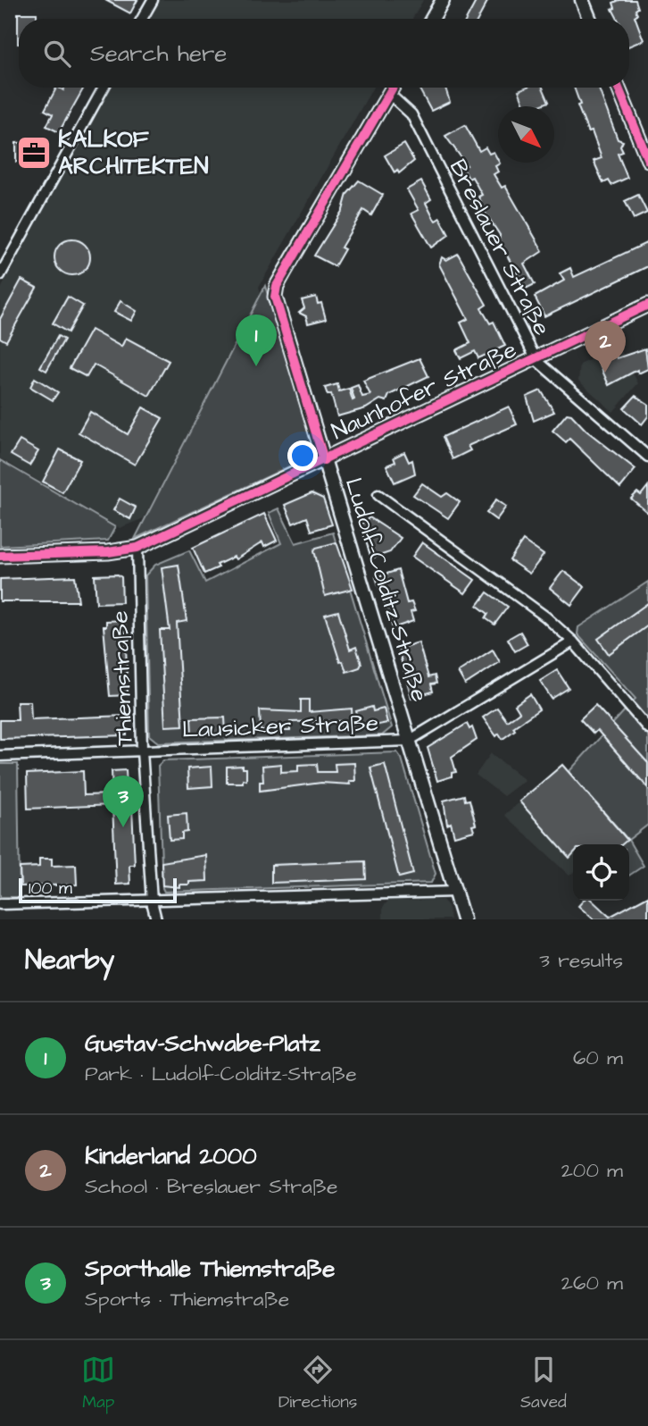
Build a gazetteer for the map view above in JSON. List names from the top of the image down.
{
  "streets": {
    "street": [
      "Breslauer Straße",
      "Naunhofer Straße",
      "Ludolf-Colditz-Straße",
      "Thiemstraße",
      "Lausicker Straße"
    ]
  },
  "crossings": [
    ["Breslauer Straße", "Naunhofer Straße"],
    ["Breslauer Straße", "Ludolf-Colditz-Straße"],
    ["Naunhofer Straße", "Ludolf-Colditz-Straße"],
    ["Naunhofer Straße", "Thiemstraße"],
    ["Ludolf-Colditz-Straße", "Lausicker Straße"],
    ["Thiemstraße", "Lausicker Straße"]
  ],
  "places": {
    "office": ["KALKOF ARCHITEKTEN"]
  },
  "scale_bar": "100 m",
  "north": "bottom right",
  "page": {
    "search": "Search here",
    "pins": ["1", "2", "3"],
    "scale": "100 m",
    "heading": ["Nearby", "3 results"],
    "list": [
      {
        "mark": "1",
        "name": "Gustav-Schwabe-Platz",
        "note": "Park · Ludolf-Colditz-Straße",
        "value": "60 m"
      },
      {
        "mark": "2",
        "name": "Kinderland 2000",
        "note": "School · Breslauer Straße",
        "value": "200 m"
      },
      {
        "mark": "3",
        "name": "Sporthalle Thiemstraße",
        "note": "Sports · Thiemstraße",
        "value": "260 m"
      }
    ],
    "nav": ["Map", "Directions", "Saved"]
  }
}
